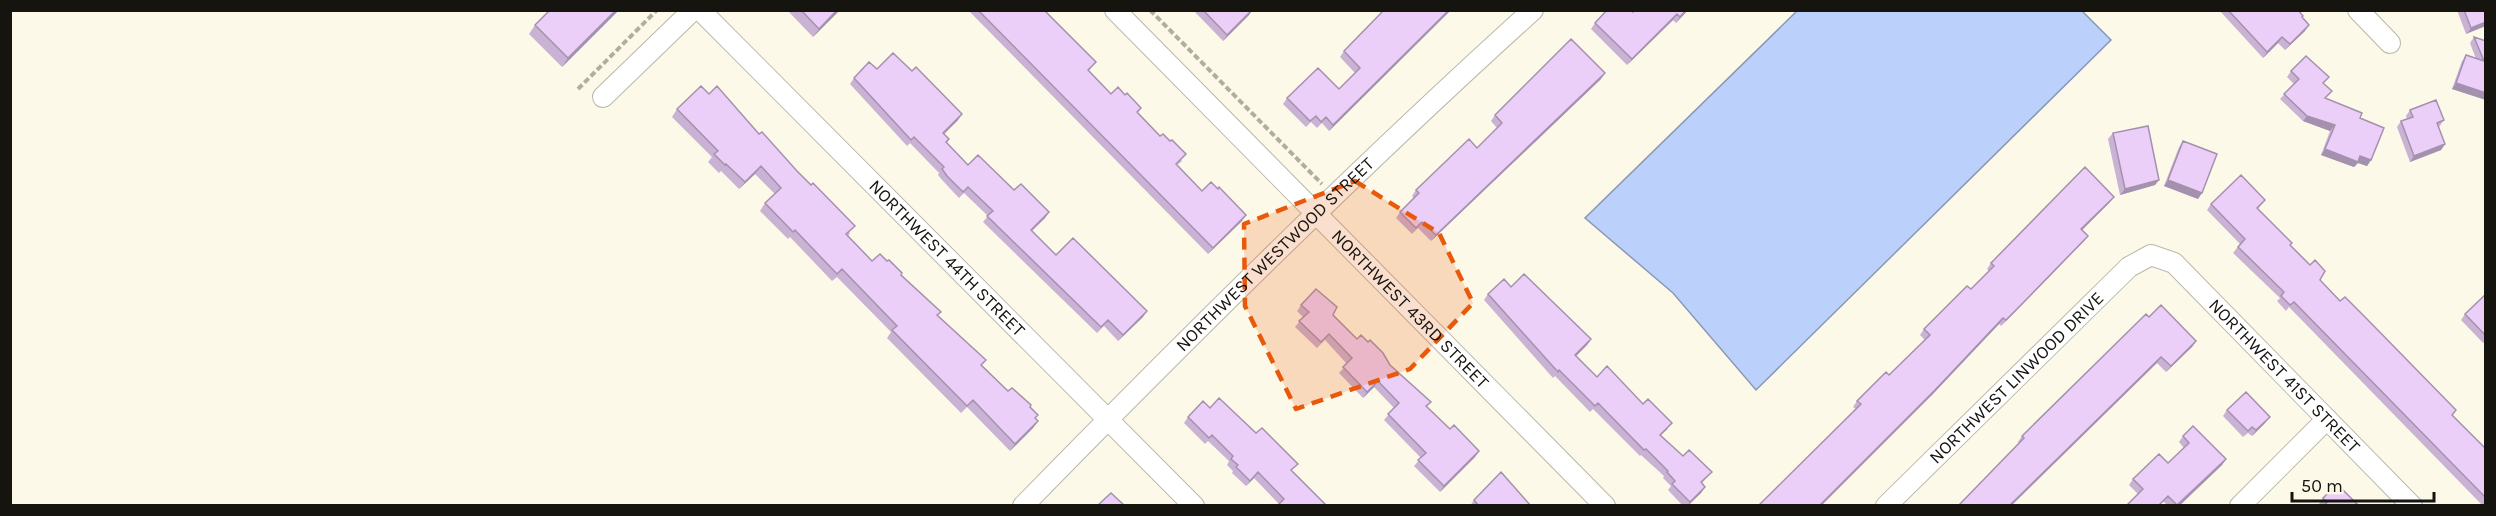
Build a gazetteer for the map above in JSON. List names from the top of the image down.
{
  "streets": {
    "street": [
      "NORTHWEST WESTWOOD STREET",
      "NORTHWEST 44TH STREET",
      "NORTHWEST 43RD STREET",
      "NORTHWEST 41ST STREET",
      "NORTHWEST LINWOOD DRIVE"
    ]
  },
  "crossings": [
    ["NORTHWEST WESTWOOD STREET", "NORTHWEST 44TH STREET"],
    ["NORTHWEST WESTWOOD STREET", "NORTHWEST 43RD STREET"],
    ["NORTHWEST 41ST STREET", "NORTHWEST LINWOOD DRIVE"]
  ],
  "scale_bar": "50 m"
}
